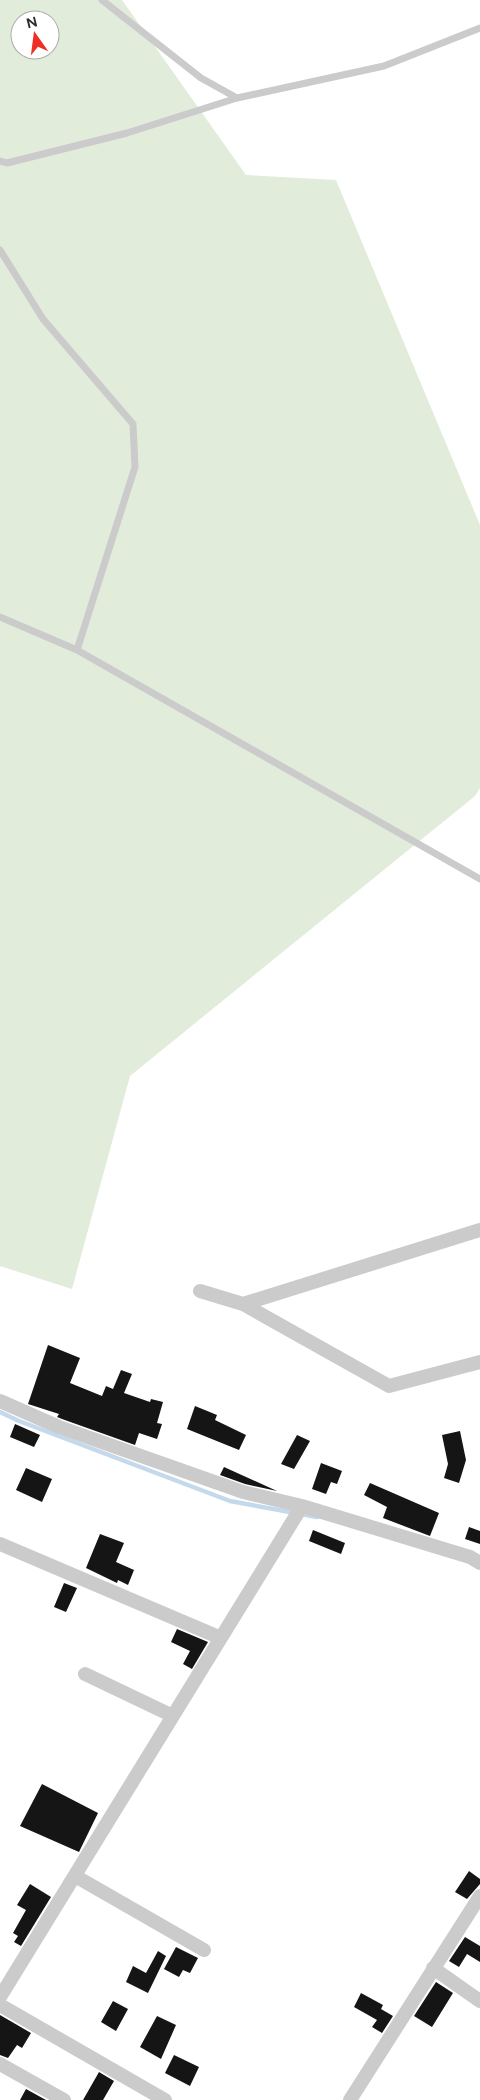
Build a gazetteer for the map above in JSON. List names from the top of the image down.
{
  "north": "top"
}
